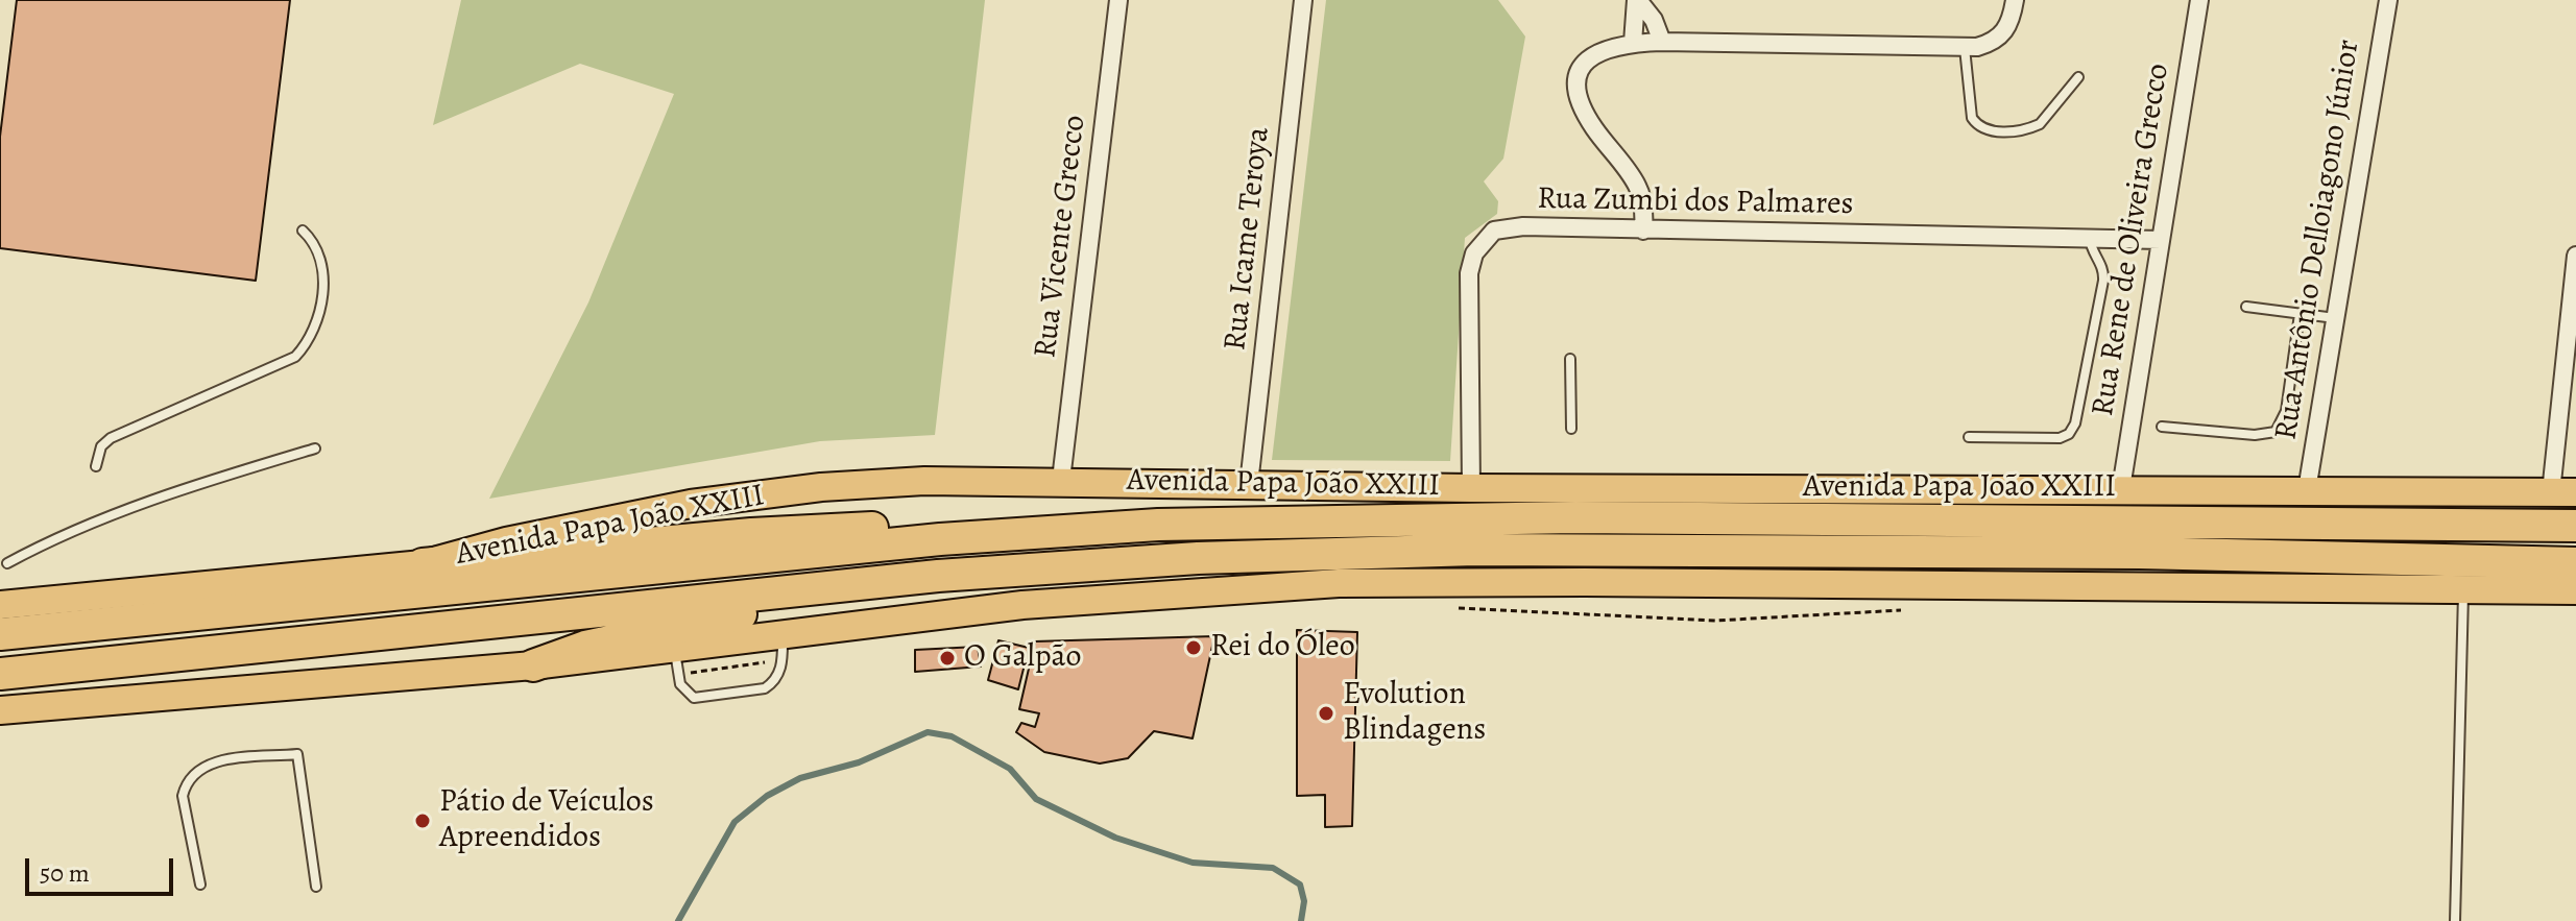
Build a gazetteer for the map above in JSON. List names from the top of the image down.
{
  "streets": {
    "highway": ["Avenida Papa João XXIII"],
    "street": [
      "Rua Zumbi dos Palmares",
      "Rua Vicente Grecco",
      "Rua Icame Teroya",
      "Rua Rene de Oliveira Grecco",
      "Rua Antônio Delloiagono Júnior"
    ]
  },
  "crossings": [
    ["Rua Zumbi dos Palmares", "Rua Rene de Oliveira Grecco"],
    ["Rua Zumbi dos Palmares", "Avenida Papa João XXIII"],
    ["Rua Vicente Grecco", "Avenida Papa João XXIII"],
    ["Rua Icame Teroya", "Avenida Papa João XXIII"],
    ["Rua Rene de Oliveira Grecco", "Avenida Papa João XXIII"],
    ["Rua Antônio Delloiagono Júnior", "Avenida Papa João XXIII"]
  ],
  "places": [
    "Rei do Óleo",
    "O Galpão",
    "Evolution Blindagens",
    "Pátio de Veículos Apreendidos"
  ],
  "scale_bar": "50 m"
}
